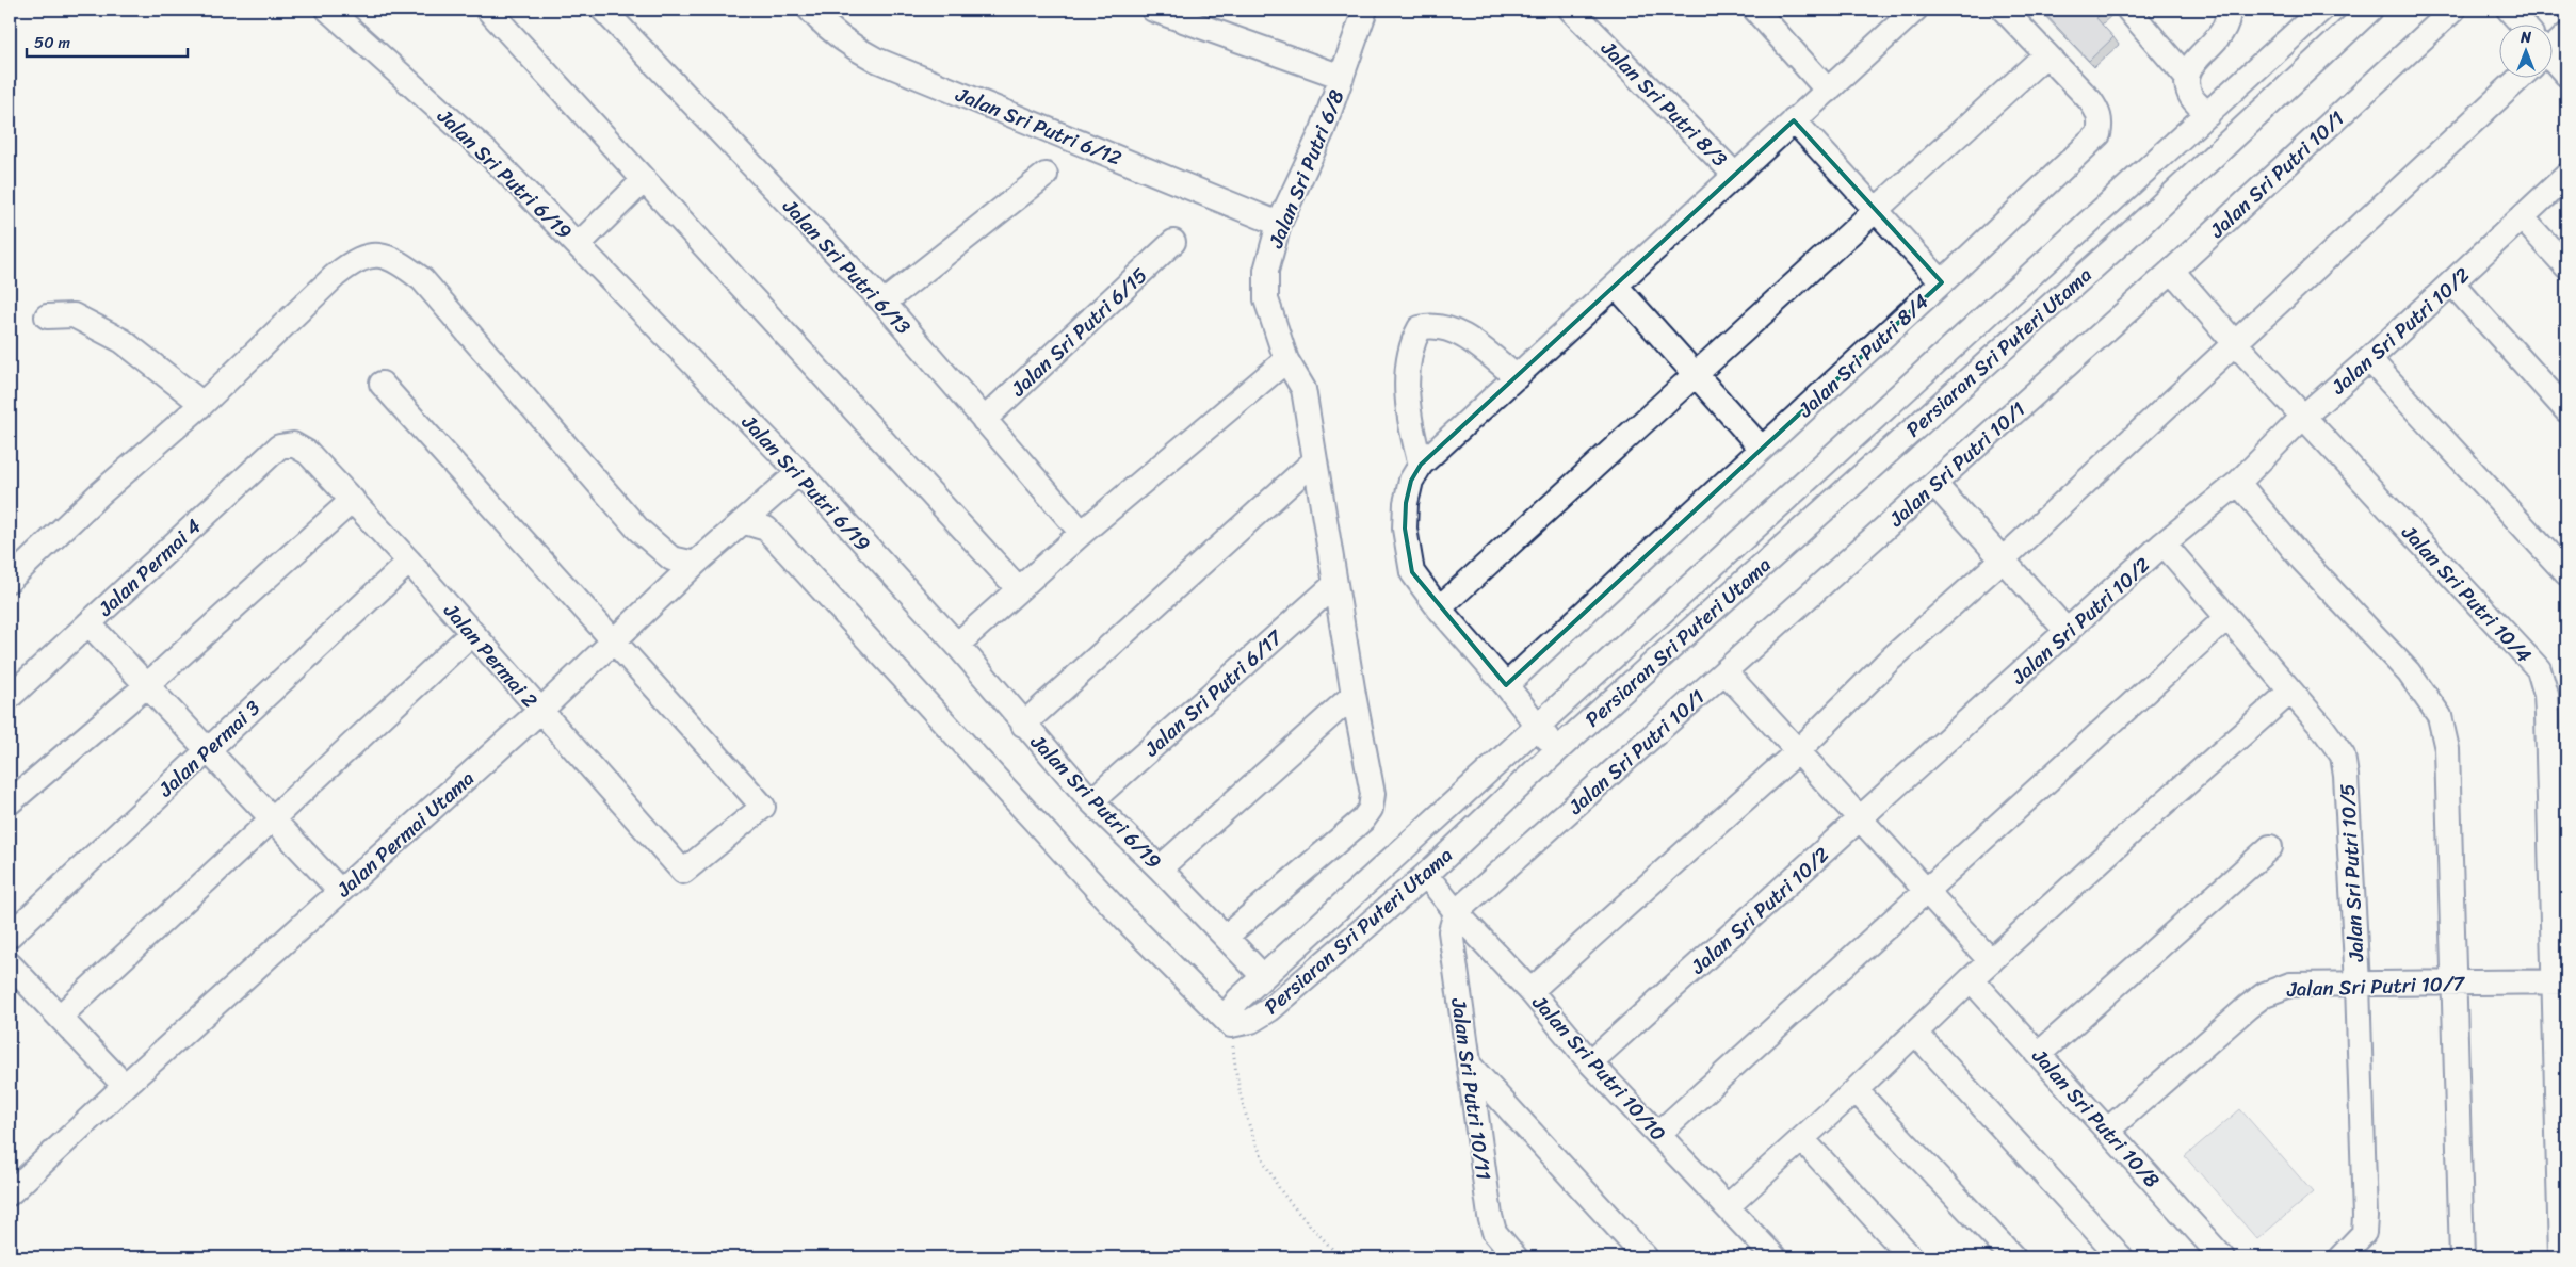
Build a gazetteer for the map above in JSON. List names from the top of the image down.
{
  "streets": {
    "street": [
      "Jalan Sri Putri 8/3",
      "Jalan Sri Putri 6/12",
      "Jalan Sri Putri 6/8",
      "Jalan Sri Putri 6/19",
      "Jalan Sri Putri 10/1",
      "Jalan Sri Putri 6/13",
      "Jalan Sri Putri 10/2",
      "Jalan Sri Putri 6/15",
      "Persiaran Sri Puteri Utama",
      "Jalan Sri Putri 8/4",
      "Jalan Permai 4",
      "Jalan Sri Putri 10/4",
      "Jalan Permai 2",
      "Jalan Sri Putri 6/17",
      "Jalan Permai 3",
      "Jalan Permai Utama",
      "Jalan Sri Putri 10/5",
      "Jalan Sri Putri 10/7",
      "Jalan Sri Putri 10/10",
      "Jalan Sri Putri 10/11",
      "Jalan Sri Putri 10/8"
    ]
  },
  "crossings": [
    ["Jalan Sri Putri 6/12", "Jalan Sri Putri 6/8"],
    ["Jalan Sri Putri 6/8", "Jalan Sri Putri 6/19"],
    ["Jalan Sri Putri 6/8", "Jalan Sri Putri 6/17"],
    ["Jalan Sri Putri 6/19", "Persiaran Sri Puteri Utama"],
    ["Jalan Sri Putri 6/19", "Jalan Sri Putri 6/17"],
    ["Jalan Sri Putri 6/19", "Jalan Permai Utama"],
    ["Jalan Sri Putri 10/1", "Jalan Sri Putri 10/4"],
    ["Jalan Sri Putri 10/1", "Jalan Sri Putri 10/10"],
    ["Jalan Sri Putri 10/1", "Jalan Sri Putri 10/11"],
    ["Jalan Sri Putri 6/13", "Jalan Sri Putri 6/15"],
    ["Jalan Sri Putri 10/2", "Jalan Sri Putri 10/4"],
    ["Jalan Sri Putri 10/2", "Jalan Sri Putri 10/5"],
    ["Jalan Sri Putri 10/2", "Jalan Sri Putri 10/10"],
    ["Persiaran Sri Puteri Utama", "Jalan Sri Putri 10/10"],
    ["Jalan Permai 4", "Jalan Permai 2"],
    ["Jalan Sri Putri 10/4", "Jalan Sri Putri 10/7"],
    ["Jalan Permai 2", "Jalan Permai 3"],
    ["Jalan Permai 2", "Jalan Permai Utama"],
    ["Jalan Sri Putri 10/5", "Jalan Sri Putri 10/7"],
    ["Jalan Sri Putri 10/7", "Jalan Sri Putri 10/8"],
    ["Jalan Sri Putri 10/10", "Jalan Sri Putri 10/11"]
  ],
  "scale_bar": "50 m",
  "north": "top"
}
